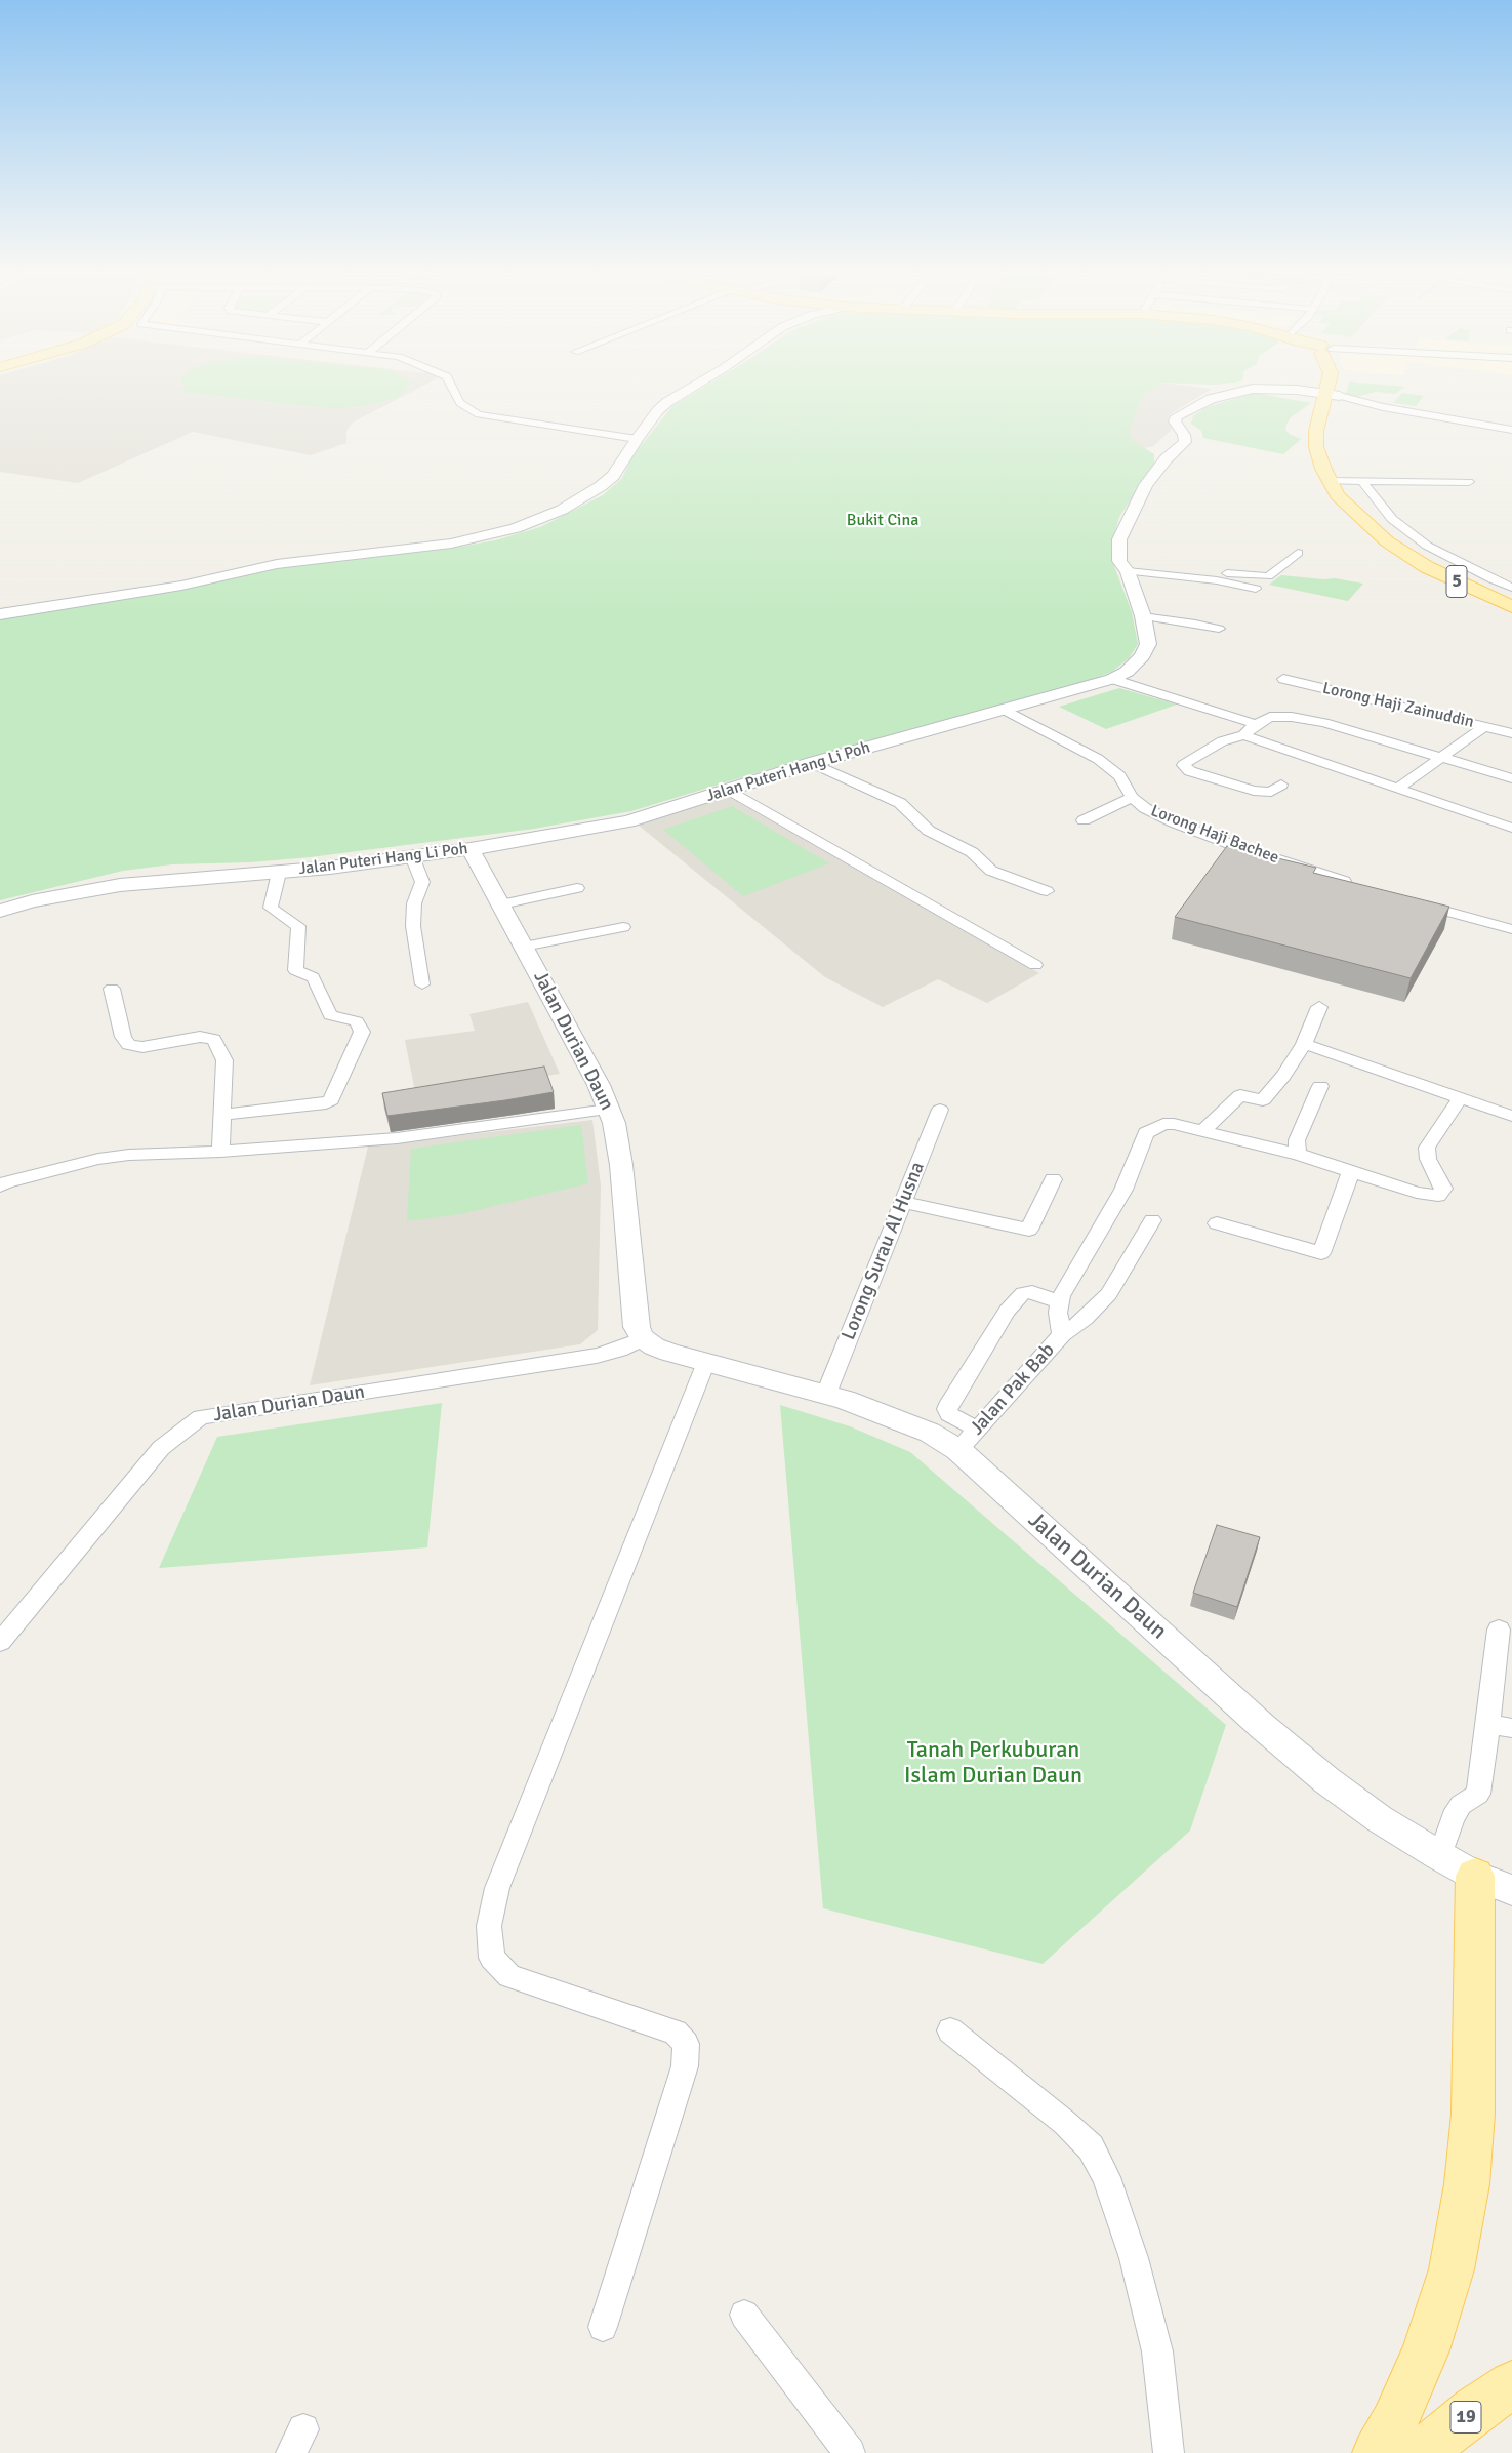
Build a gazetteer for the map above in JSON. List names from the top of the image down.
{
  "streets": {
    "main road": ["5", "19"],
    "street": [
      "Lorong Haji Zainuddin",
      "Jalan Puteri Hang Li Poh",
      "Lorong Haji Bachee",
      "Jalan Durian Daun",
      "Lorong Surau Al Husna",
      "Jalan Pak Bab"
    ]
  },
  "crossings": [
    ["5", "Jalan Puteri Hang Li Poh"],
    ["Jalan Puteri Hang Li Poh", "Lorong Haji Bachee"],
    ["Jalan Puteri Hang Li Poh", "Jalan Durian Daun"],
    ["Jalan Durian Daun", "Lorong Surau Al Husna"],
    ["Jalan Durian Daun", "Jalan Pak Bab"]
  ],
  "parks": ["Bukit Cina", "Tanah Perkuburan Islam Durian Daun"]
}
